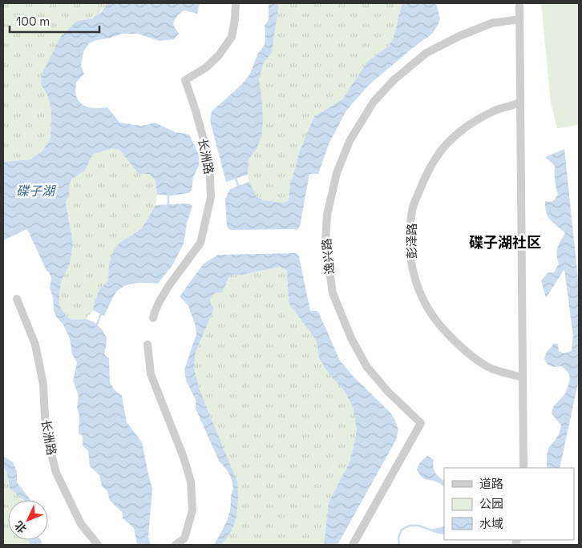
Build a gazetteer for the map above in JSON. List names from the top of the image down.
{
  "streets": {
    "street": ["长洲路", "彭泽路", "逸兴路"]
  },
  "districts": ["碟子湖社区"],
  "water": ["碟子湖"],
  "legend": ["道路", "公园", "水域"],
  "scale_bar": "100 m",
  "north": "bottom left"
}
